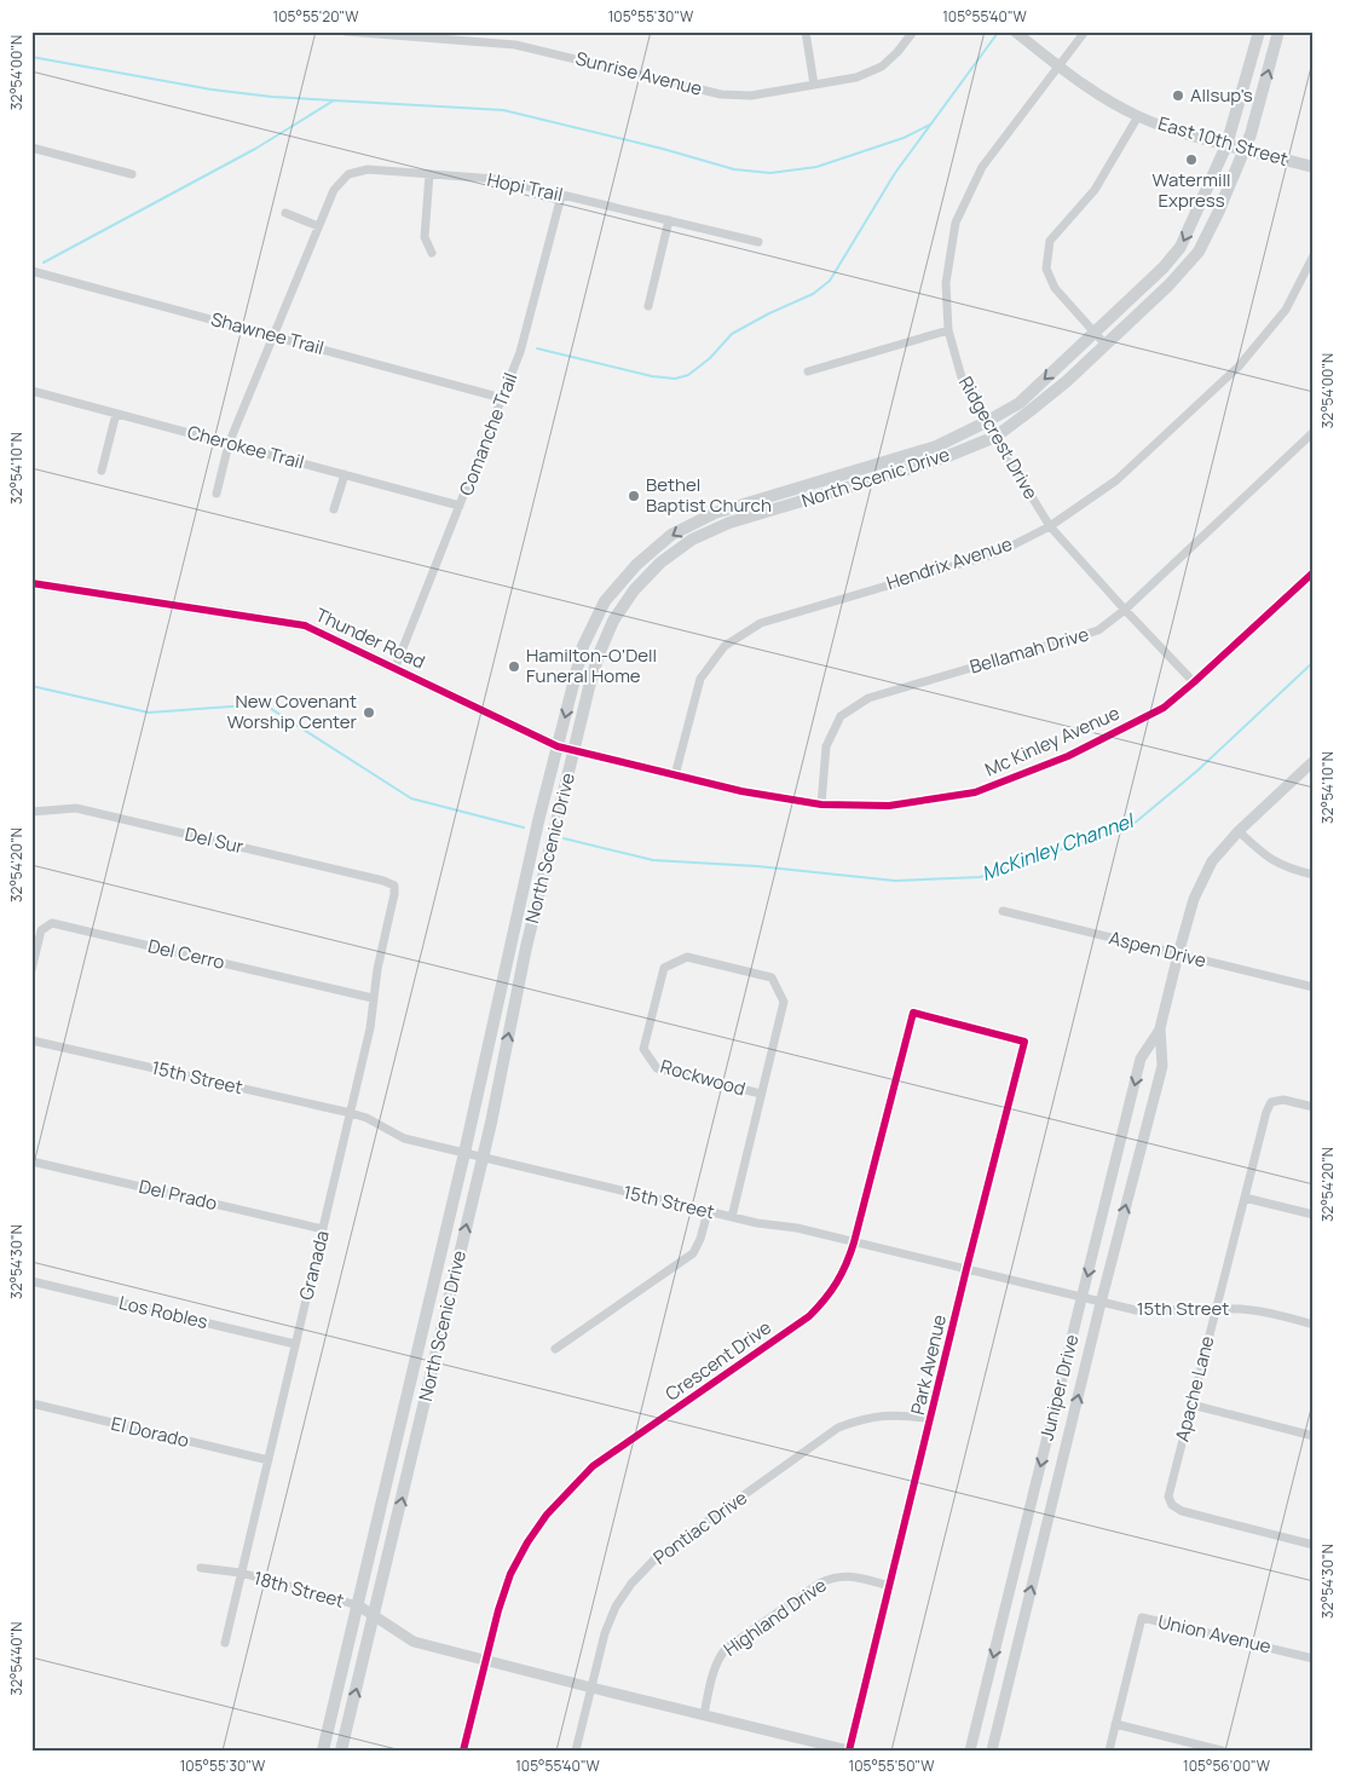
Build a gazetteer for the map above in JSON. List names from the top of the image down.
{
  "streets": {
    "main road": ["East 10th Street", "North Scenic Drive"],
    "street": [
      "Sunrise Avenue",
      "Hopi Trail",
      "Shawnee Trail",
      "Comanche Trail",
      "Ridgecrest Drive",
      "Cherokee Trail",
      "Hendrix Avenue",
      "Thunder Road",
      "Bellamah Drive",
      "Mc Kinley Avenue",
      "Del Sur",
      "Aspen Drive",
      "Del Cerro",
      "15th Street",
      "Rockwood",
      "Del Prado",
      "Granada",
      "Los Robles",
      "Crescent Drive",
      "Park Avenue",
      "Juniper Drive",
      "Apache Lane",
      "El Dorado",
      "Pontiac Drive",
      "18th Street",
      "Highland Drive",
      "Union Avenue"
    ]
  },
  "crossings": [
    ["East 10th Street", "Ridgecrest Drive"],
    ["East 10th Street", "North Scenic Drive"],
    ["Hopi Trail", "Shawnee Trail"],
    ["Hopi Trail", "Comanche Trail"],
    ["Hopi Trail", "Cherokee Trail"],
    ["Shawnee Trail", "Comanche Trail"],
    ["Comanche Trail", "Cherokee Trail"],
    ["Comanche Trail", "Thunder Road"],
    ["Ridgecrest Drive", "North Scenic Drive"],
    ["Ridgecrest Drive", "Hendrix Avenue"],
    ["Ridgecrest Drive", "Bellamah Drive"],
    ["Ridgecrest Drive", "Mc Kinley Avenue"],
    ["North Scenic Drive", "Thunder Road"],
    ["North Scenic Drive", "Mc Kinley Avenue"],
    ["North Scenic Drive", "15th Street"],
    ["North Scenic Drive", "18th Street"],
    ["Hendrix Avenue", "Mc Kinley Avenue"],
    ["Thunder Road", "Mc Kinley Avenue"],
    ["Bellamah Drive", "Mc Kinley Avenue"],
    ["Del Sur", "Granada"],
    ["Aspen Drive", "Juniper Drive"],
    ["Del Cerro", "Granada"],
    ["15th Street", "Rockwood"],
    ["15th Street", "Granada"],
    ["15th Street", "Crescent Drive"],
    ["15th Street", "Park Avenue"],
    ["15th Street", "Juniper Drive"],
    ["15th Street", "Apache Lane"],
    ["Del Prado", "Granada"],
    ["Granada", "Los Robles"],
    ["Granada", "El Dorado"],
    ["Granada", "18th Street"],
    ["Crescent Drive", "Park Avenue"],
    ["Park Avenue", "Pontiac Drive"],
    ["Park Avenue", "Highland Drive"]
  ],
  "water": ["McKinley Channel"],
  "places": [
    "Allsup's",
    "Watermill Express",
    "Bethel Baptist Church",
    "Hamilton-O'Dell Funeral Home",
    "New Covenant Worship Center"
  ],
  "coordinates": [
    "105°55'20\"W",
    "105°55'30\"W",
    "105°55'40\"W",
    "32°54'00\"N",
    "32°54'10\"N",
    "32°54'20\"N",
    "32°54'30\"N",
    "32°54'40\"N",
    "105°55'50\"W",
    "105°56'00\"W"
  ]
}
